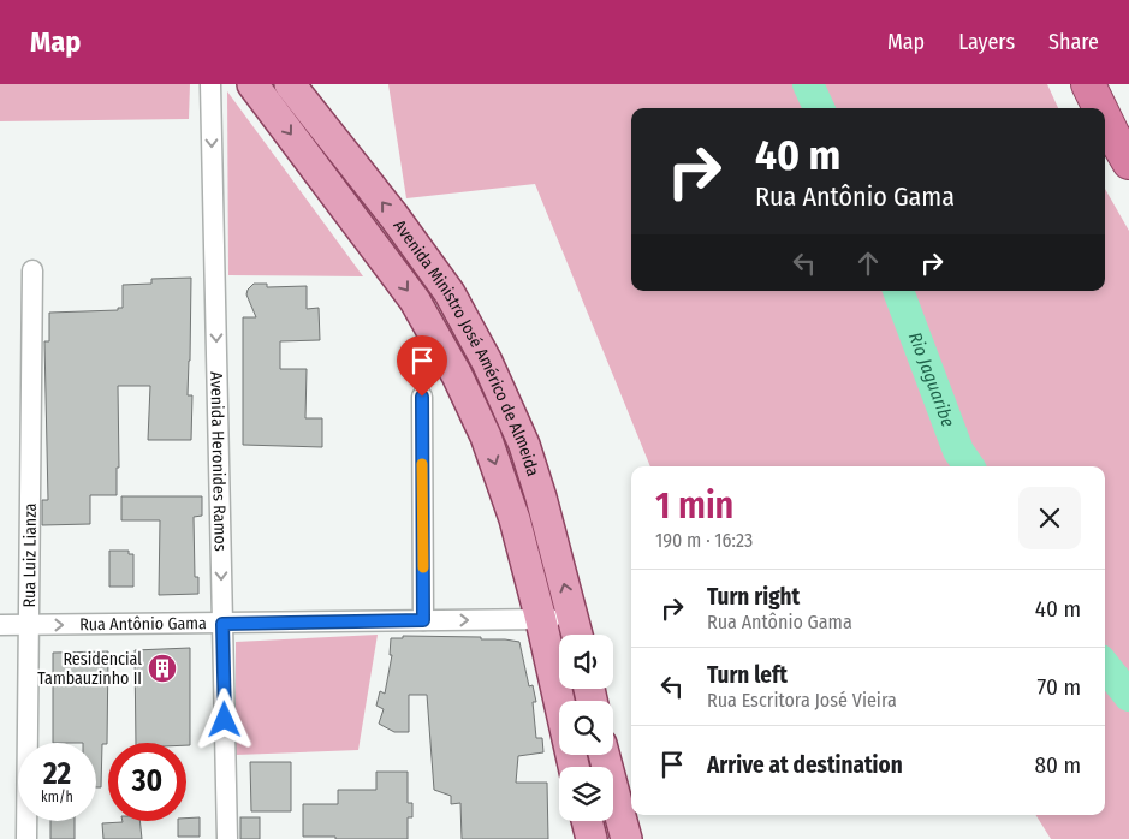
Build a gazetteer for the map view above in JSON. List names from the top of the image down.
{
  "streets": {
    "main road": ["Avenida Ministro José Américo de Almeida"],
    "street": ["Avenida Heronides Ramos", "Rua Luiz Lianza", "Rua Antônio Gama"]
  },
  "crossings": [
    ["Avenida Ministro José Américo de Almeida", "Rua Antônio Gama"],
    ["Avenida Heronides Ramos", "Rua Antônio Gama"],
    ["Rua Luiz Lianza", "Rua Antônio Gama"]
  ],
  "one_way": ["Avenida Heronides Ramos", "Rua Antônio Gama"],
  "water": ["Rio Jaguaribe"],
  "places": {
    "building": ["Residencial Tambauzinho II"]
  },
  "page": {
    "header": "Map",
    "nav": ["Map", "Layers", "Share"],
    "turn": ["40 m", "Rua Antônio Gama"],
    "heading": ["1 min", "190 m · 16:23"],
    "list": [
      {
        "name": "Turn right",
        "note": "Rua Antônio Gama",
        "value": "40 m"
      },
      {
        "name": "Turn left",
        "note": "Rua Escritora José Vieira",
        "value": "70 m"
      },
      {
        "name": "Arrive at destination",
        "value": "80 m"
      }
    ],
    "speed": "22 km/h",
    "limit": "30"
  }
}
